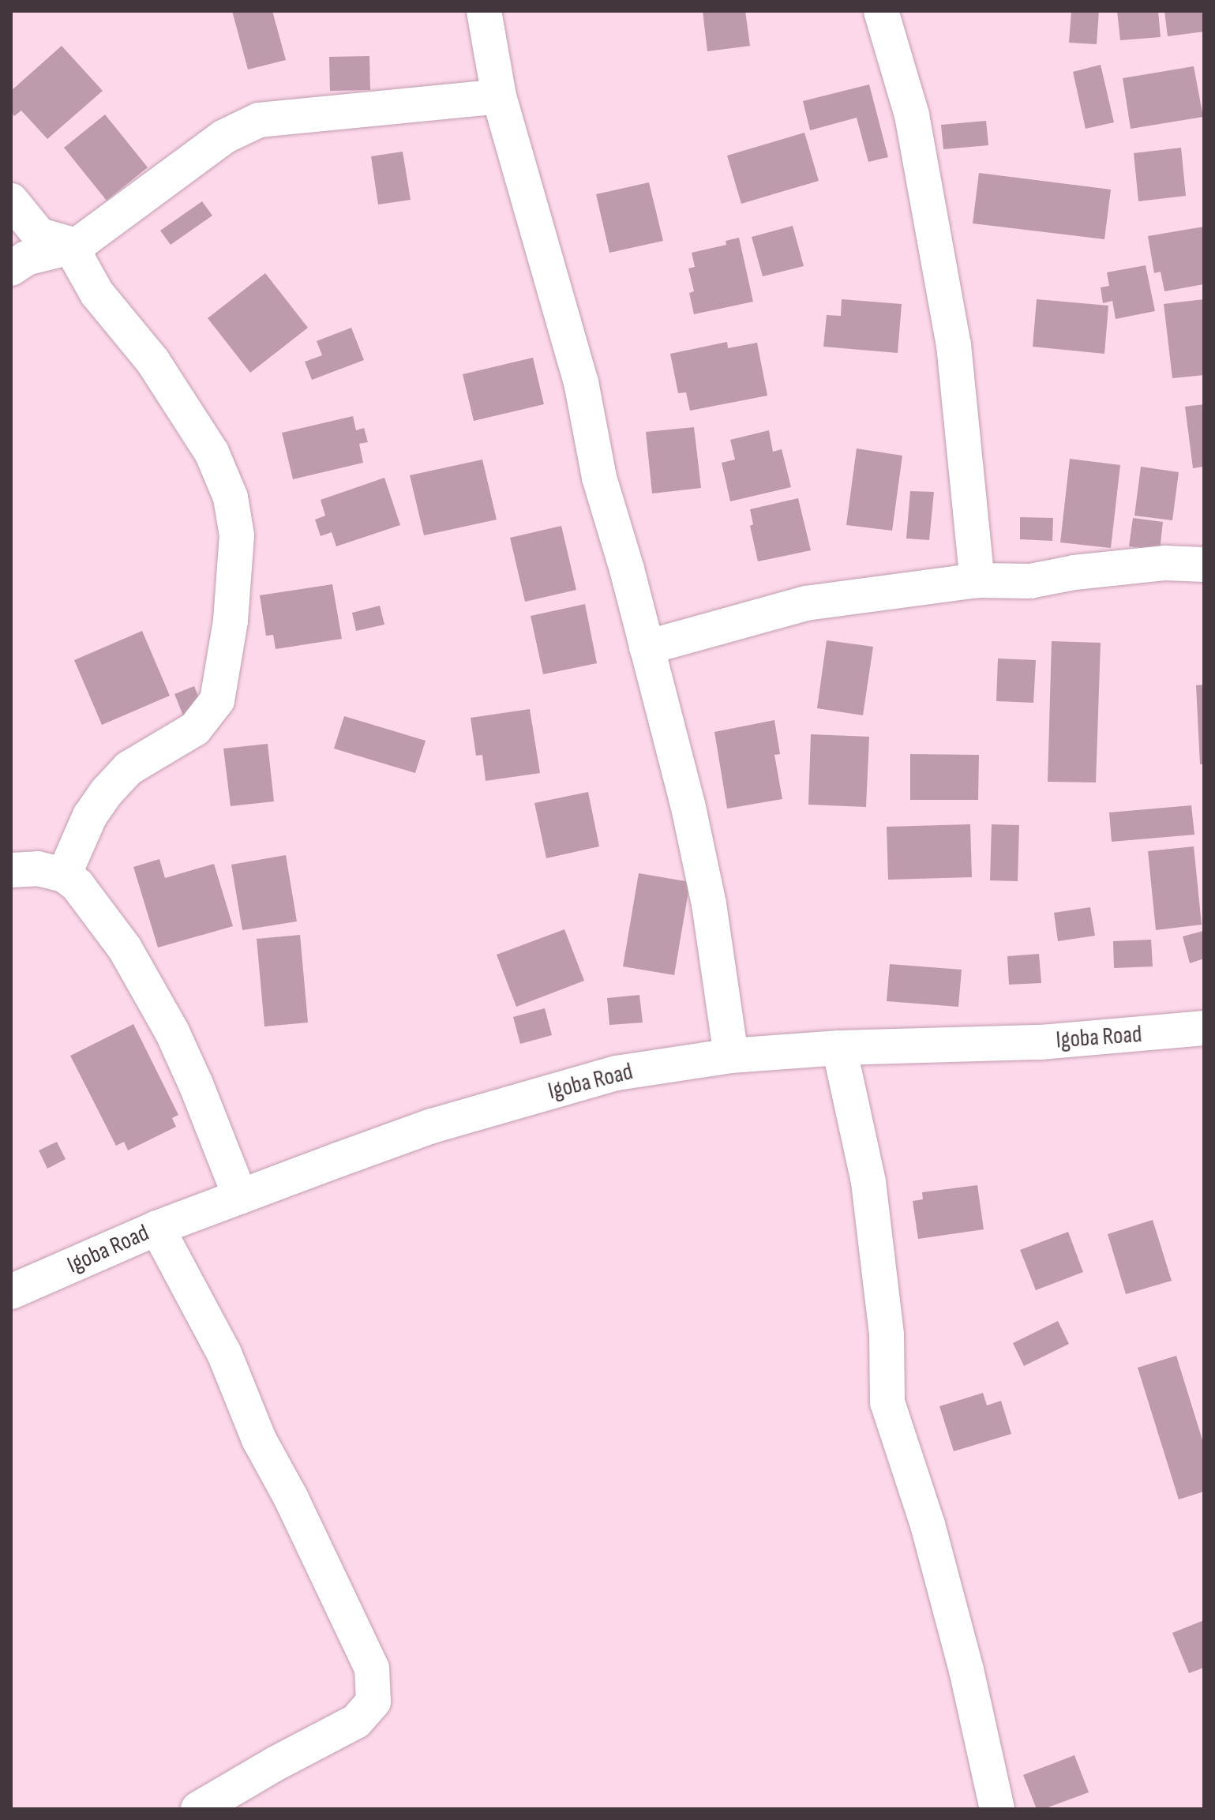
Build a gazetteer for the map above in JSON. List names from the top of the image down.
{
  "streets": {
    "street": ["Igoba Road"]
  }
}
